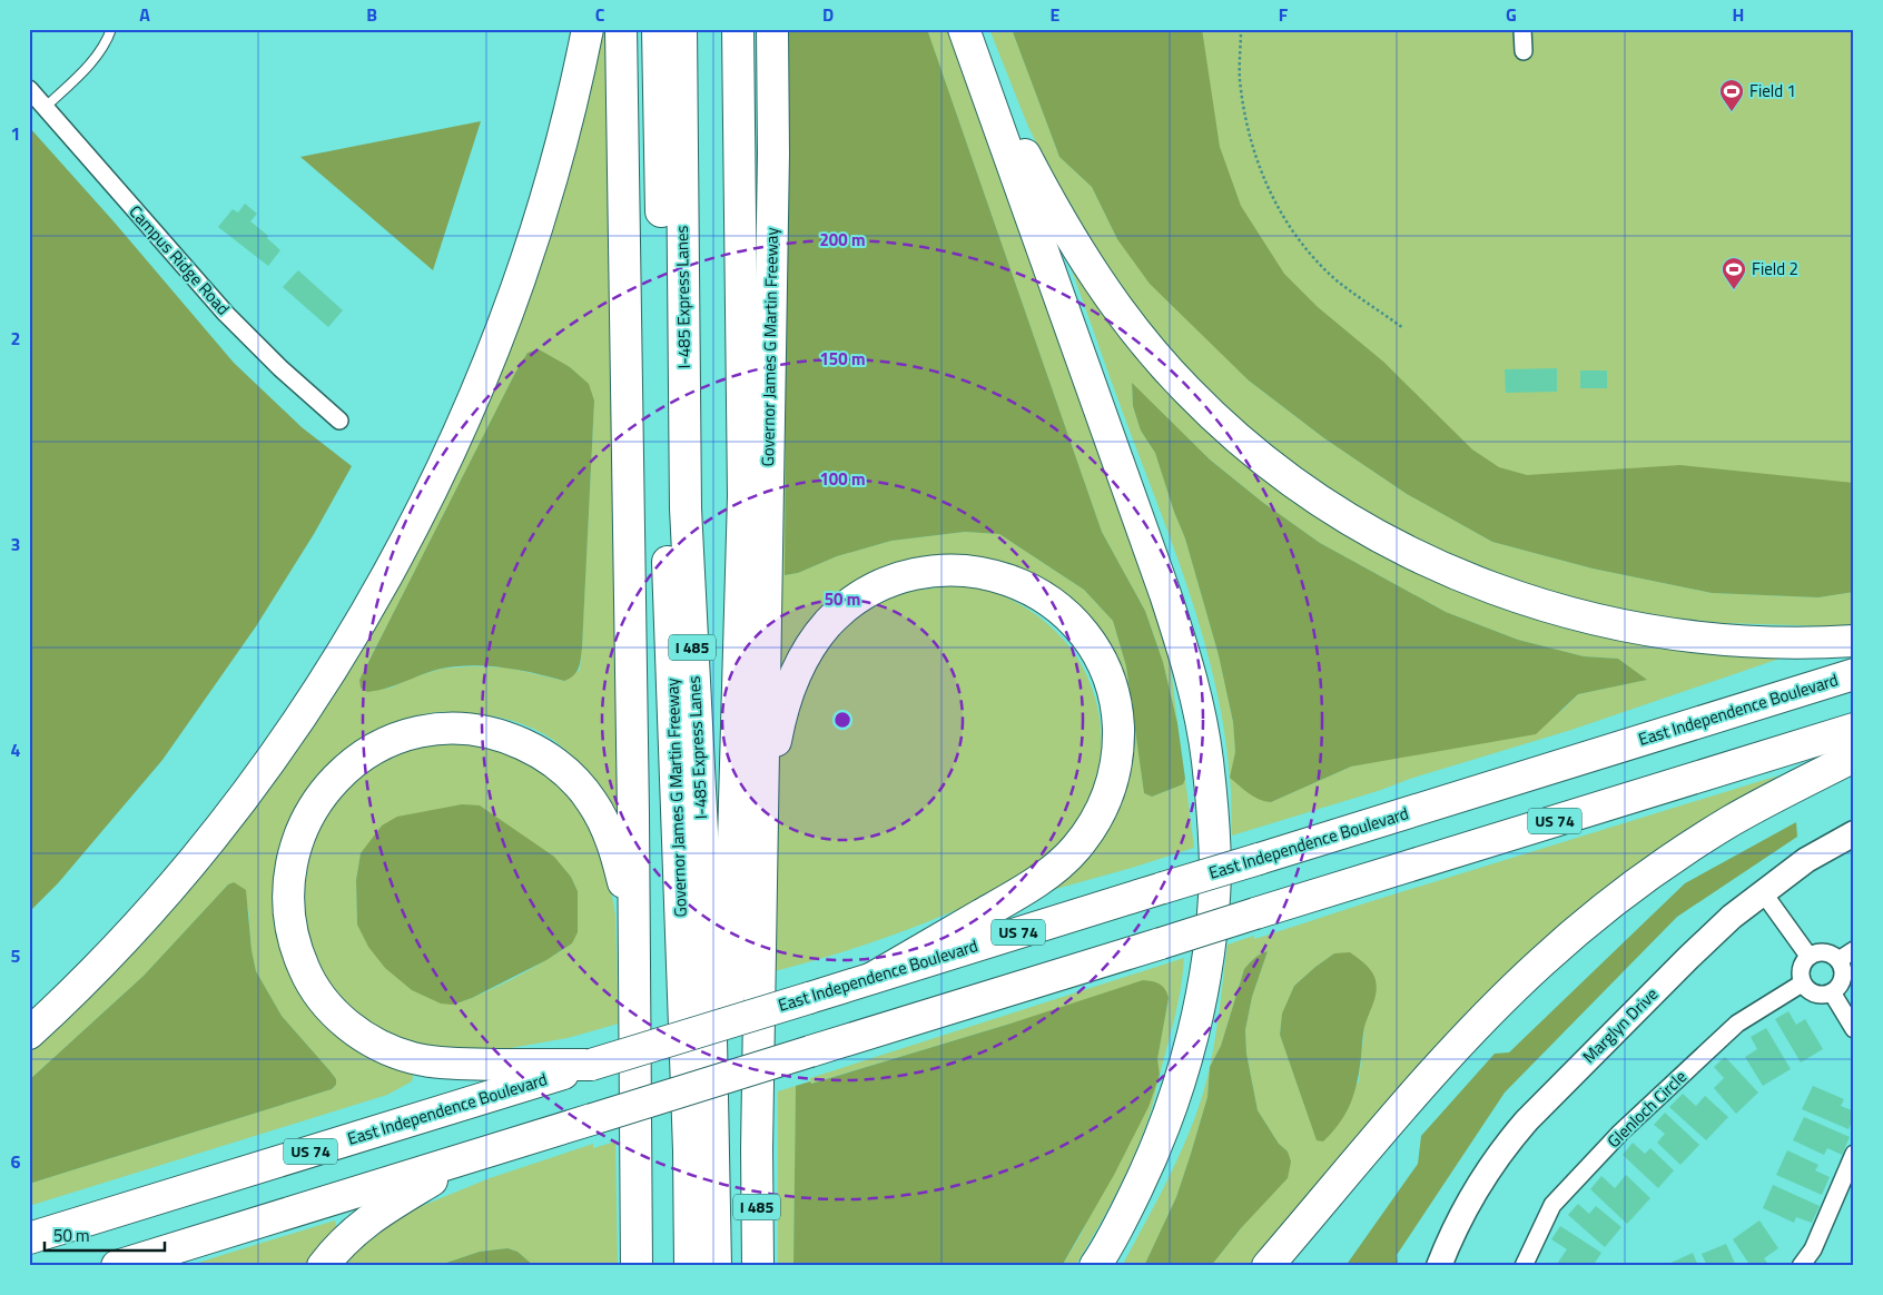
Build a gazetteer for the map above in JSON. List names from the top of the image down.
{
  "streets": {
    "highway": [
      "I-485 Express Lanes",
      "Governor James G Martin Freeway",
      "I 485",
      "East Independence Boulevard",
      "US 74"
    ],
    "street": ["Campus Ridge Road", "Marglyn Drive", "Glenloch Circle"]
  },
  "places": {
    "sports": ["Field 1", "Field 2"]
  },
  "scale_bar": "50 m",
  "grid": {
    "columns": [
      "A",
      "B",
      "C",
      "D",
      "E",
      "F",
      "G",
      "H"
    ],
    "rows": [
      "1",
      "2",
      "3",
      "4",
      "5",
      "6"
    ]
  },
  "rings": [
    "200 m",
    "150 m",
    "100 m",
    "50 m"
  ]
}
